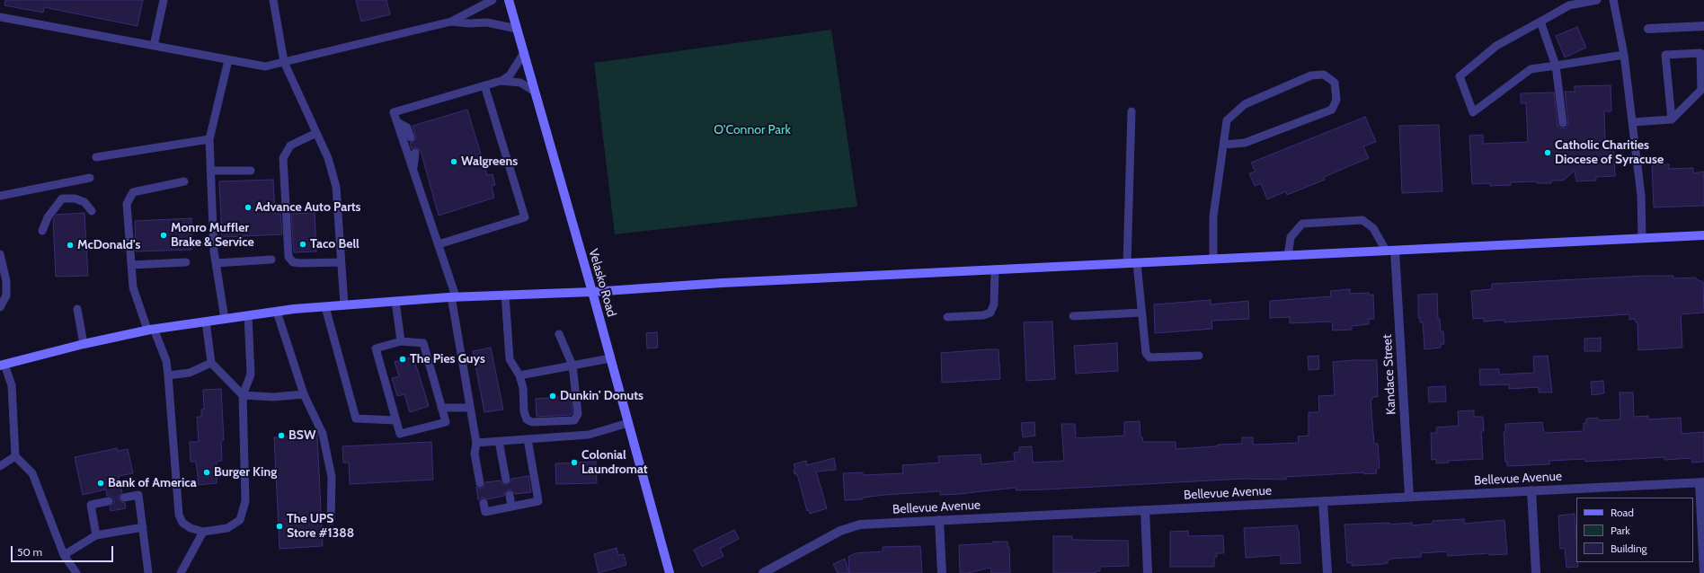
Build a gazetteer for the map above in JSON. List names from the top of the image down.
{
  "streets": {
    "main road": ["Velasko Road"],
    "street": ["Kandace Street", "Bellevue Avenue"]
  },
  "crossings": [
    ["Kandace Street", "Bellevue Avenue"]
  ],
  "parks": ["O'Connor Park"],
  "places": [
    "Catholic Charities Diocese of Syracuse",
    "Walgreens",
    "Advance Auto Parts",
    "Monro Muffler Brake & Service",
    "Taco Bell",
    "McDonald's",
    "The Pies Guys",
    "Dunkin' Donuts",
    "BSW",
    "Colonial Laundromat",
    "Burger King",
    "Bank of America",
    "The UPS Store #1388"
  ],
  "legend": ["Road", "Park", "Building"],
  "scale_bar": "50 m"
}
